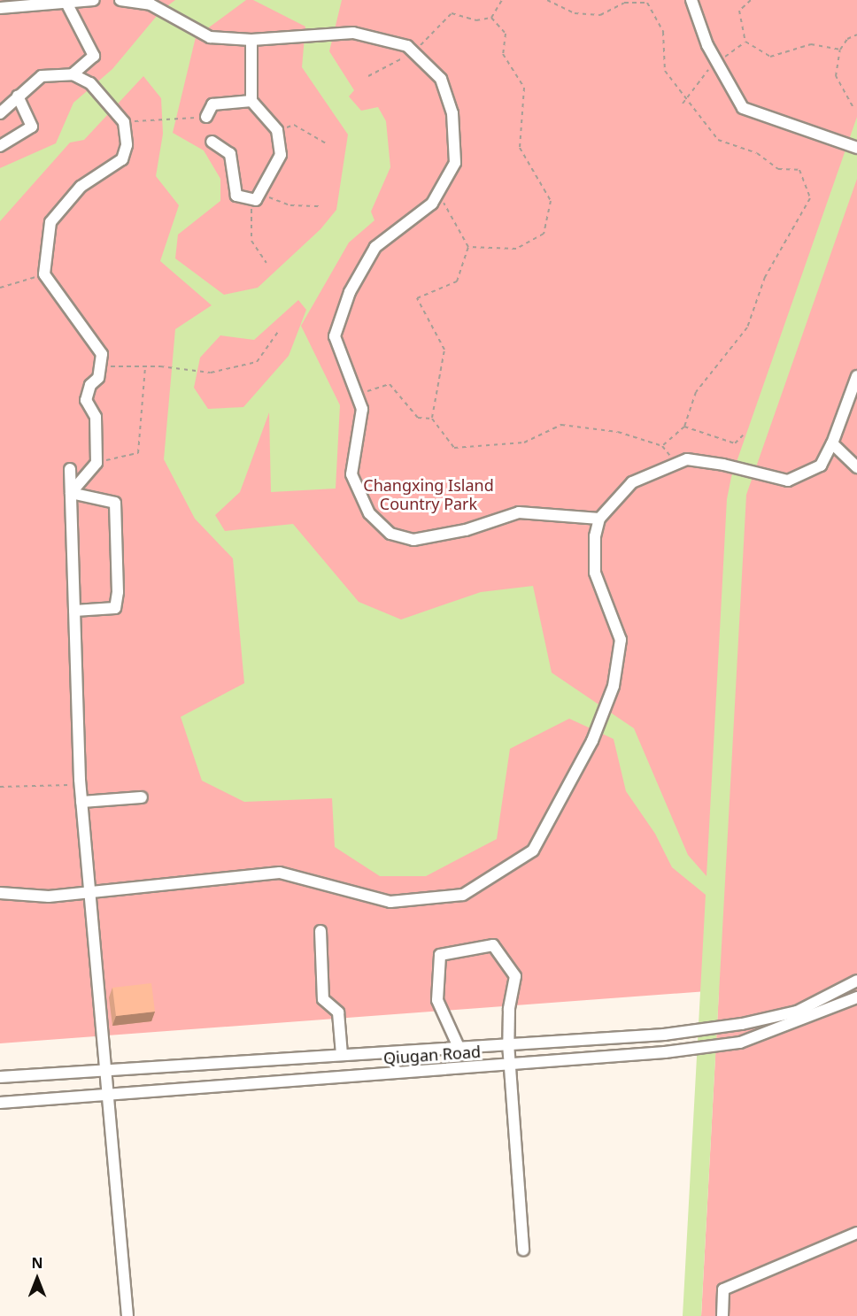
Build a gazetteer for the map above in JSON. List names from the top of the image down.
{
  "streets": {
    "street": ["Qiugan Road"]
  },
  "parks": ["Changxing Island Country Park"],
  "north": "top"
}
